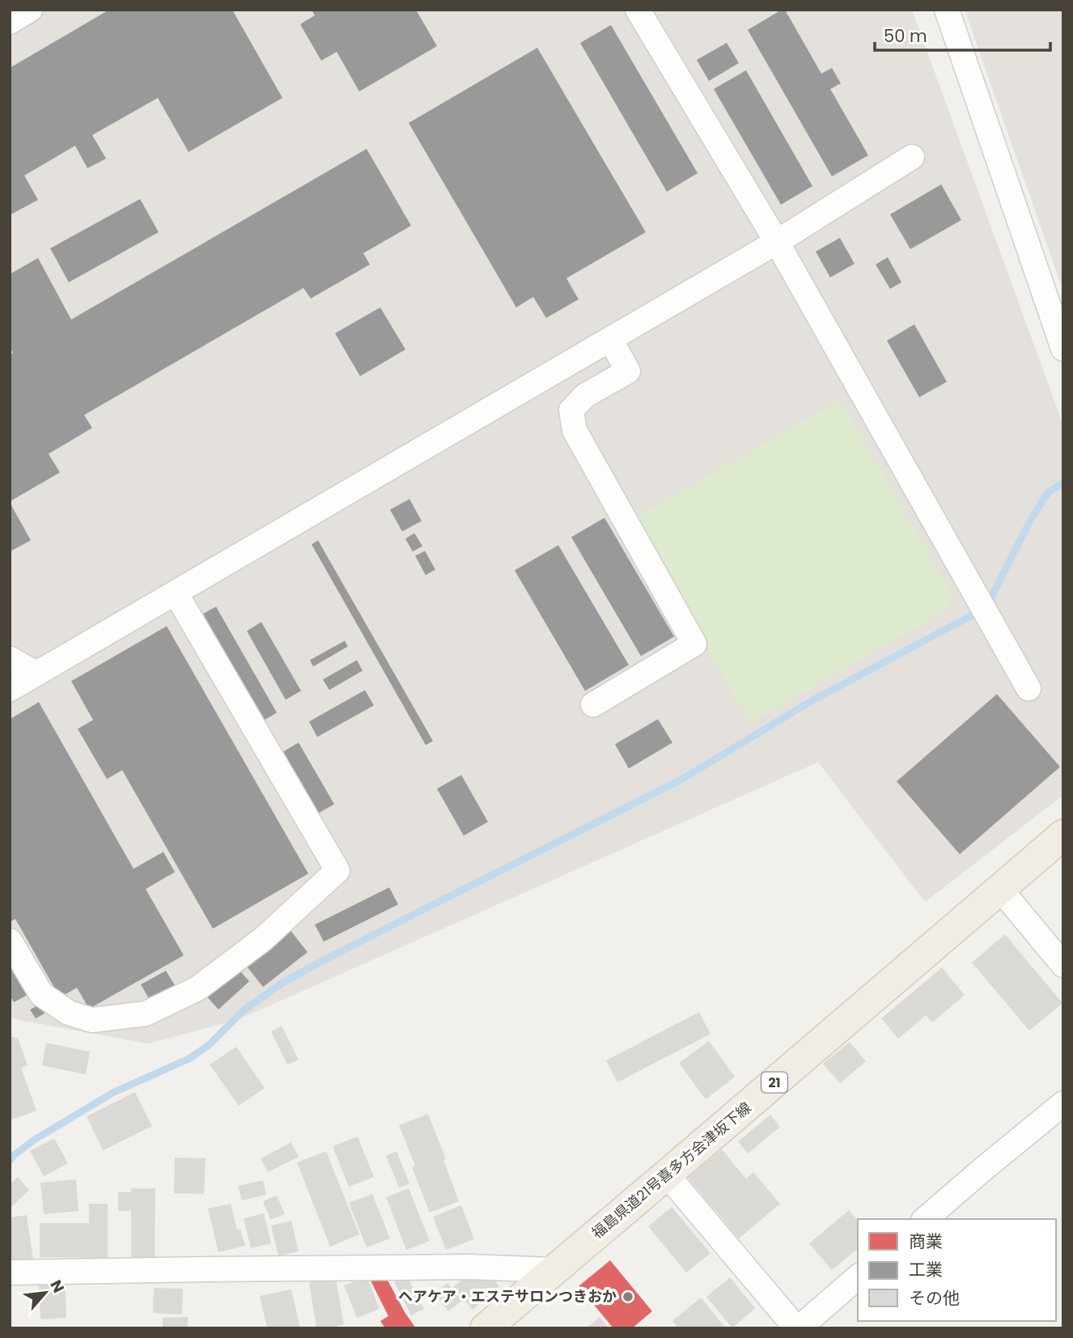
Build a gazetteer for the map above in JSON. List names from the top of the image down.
{
  "streets": {
    "main road": ["21", "福島県道21号喜多方会津坂下線"]
  },
  "places": ["ヘアケア・エステサロンつきおか"],
  "legend": ["商業", "工業", "その他"],
  "scale_bar": "50 m",
  "north": "top right"
}
